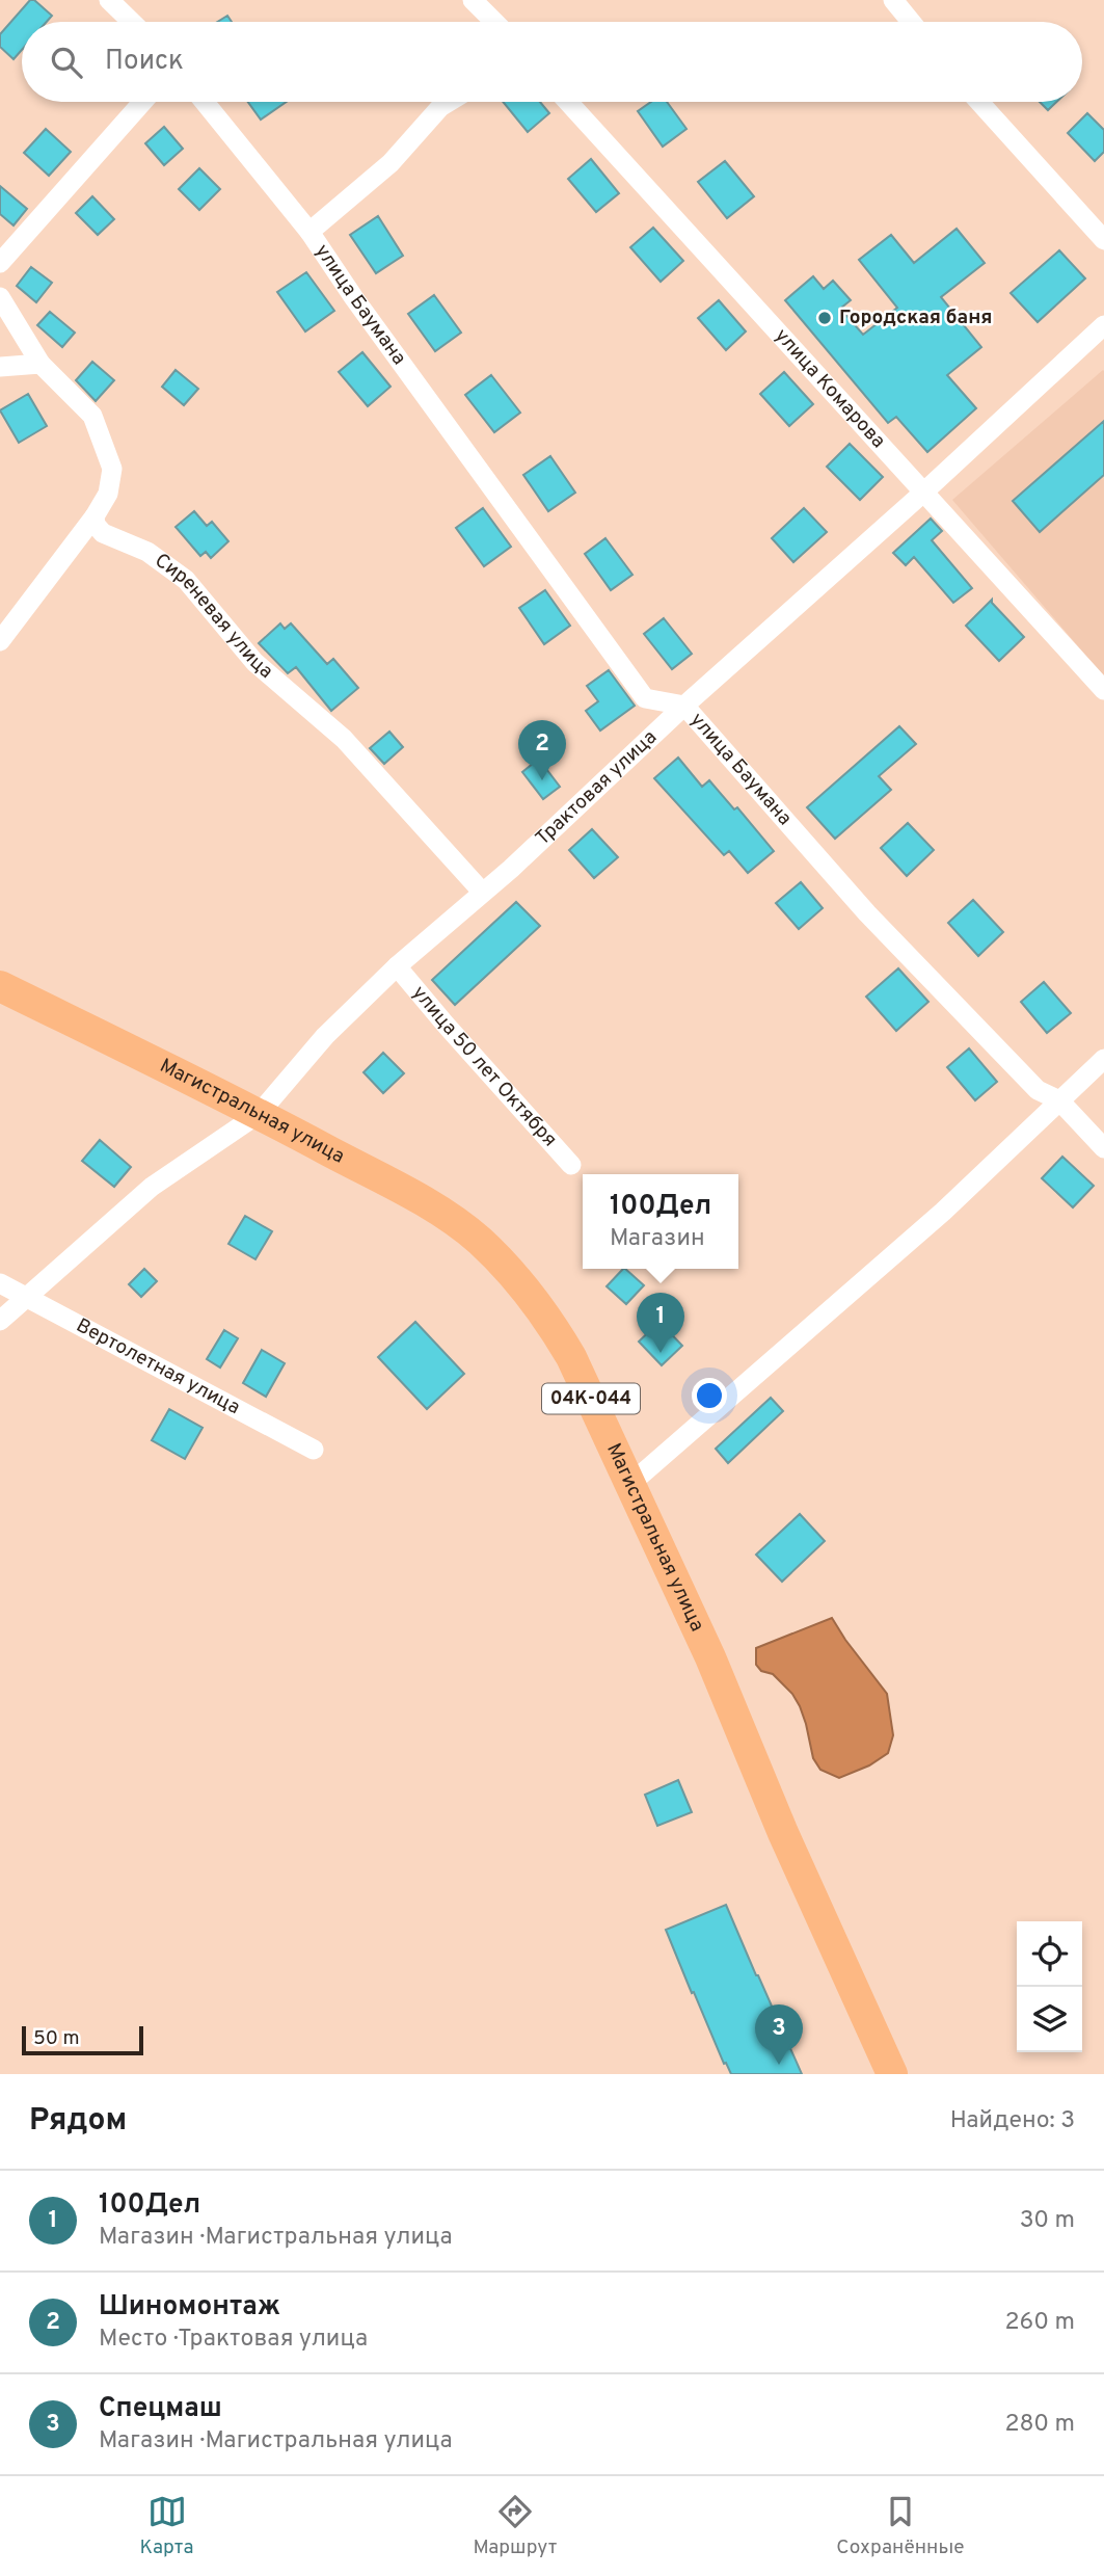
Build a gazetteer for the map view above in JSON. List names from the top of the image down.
{
  "streets": {
    "main road": ["Магистральная улица", "04К-044"],
    "street": [
      "улица Баумана",
      "улица Комарова",
      "Сиреневая улица",
      "Трактовая улица",
      "улица 50 лет Октября",
      "Вертолетная улица"
    ]
  },
  "crossings": [
    ["улица Баумана", "Трактовая улица"],
    ["улица Комарова", "Трактовая улица"],
    ["Сиреневая улица", "Трактовая улица"],
    ["Трактовая улица", "улица 50 лет Октября"],
    ["Трактовая улица", "Магистральная улица"],
    ["Трактовая улица", "Вертолетная улица"]
  ],
  "places": ["Городская баня"],
  "scale_bar": "50 m",
  "page": {
    "search": "Поиск",
    "pins": ["2", "1", "3"],
    "popup": ["100Дел", "Магазин"],
    "scale": "50 m",
    "heading": ["Рядом", "Найдено: 3"],
    "list": [
      {
        "mark": "1",
        "name": "100Дел",
        "note": "Магазин · Магистральная улица",
        "value": "30 m"
      },
      {
        "mark": "2",
        "name": "Шиномонтаж",
        "note": "Место · Трактовая улица",
        "value": "260 m"
      },
      {
        "mark": "3",
        "name": "Спецмаш",
        "note": "Магазин · Магистральная улица",
        "value": "280 m"
      }
    ],
    "nav": ["Карта", "Маршрут", "Сохранённые"]
  }
}
